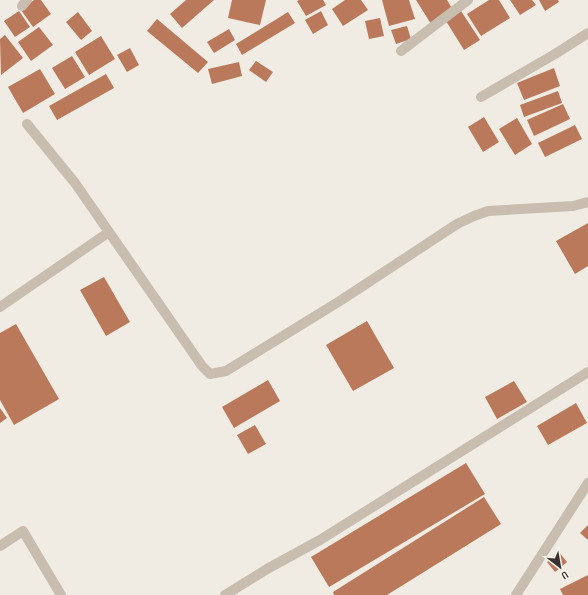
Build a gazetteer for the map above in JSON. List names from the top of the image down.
{
  "north": "bottom right"
}
